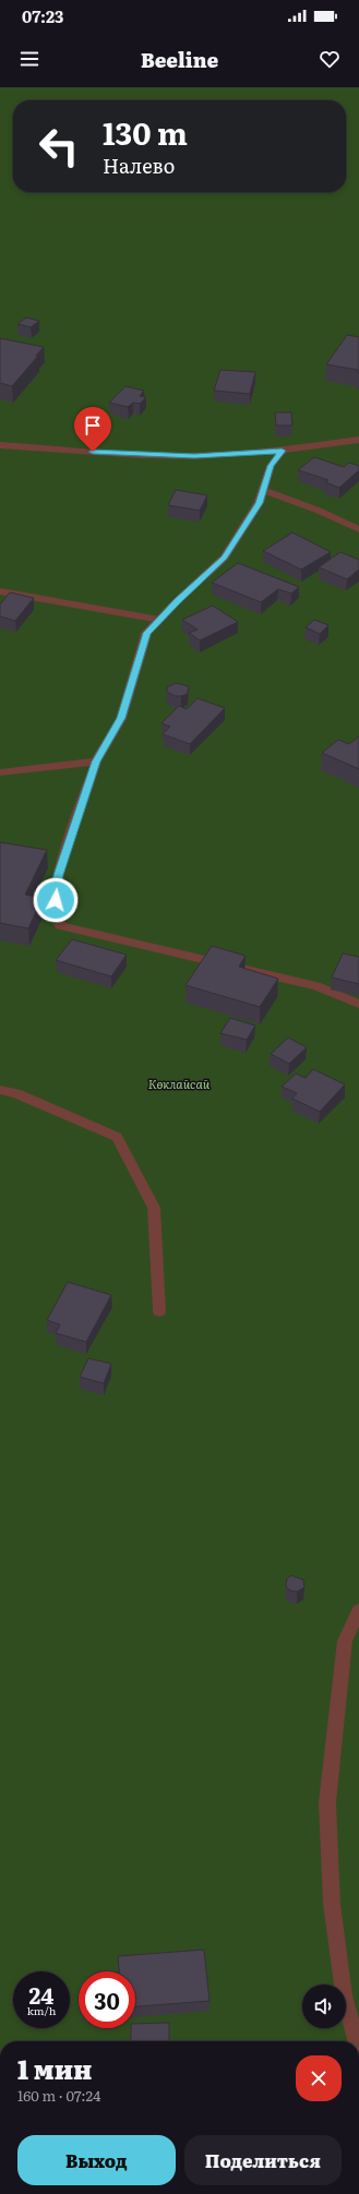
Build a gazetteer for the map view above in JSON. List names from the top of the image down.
{
  "parks": ["Көклайсай"],
  "page": {
    "status": "07:23",
    "header": "Beeline",
    "turn": ["130 m", "Налево"],
    "speed": "24 km/h",
    "limit": "30",
    "heading": ["1 мин", "160 m · 07:24"],
    "buttons": ["Выход", "Поделиться"]
  }
}
